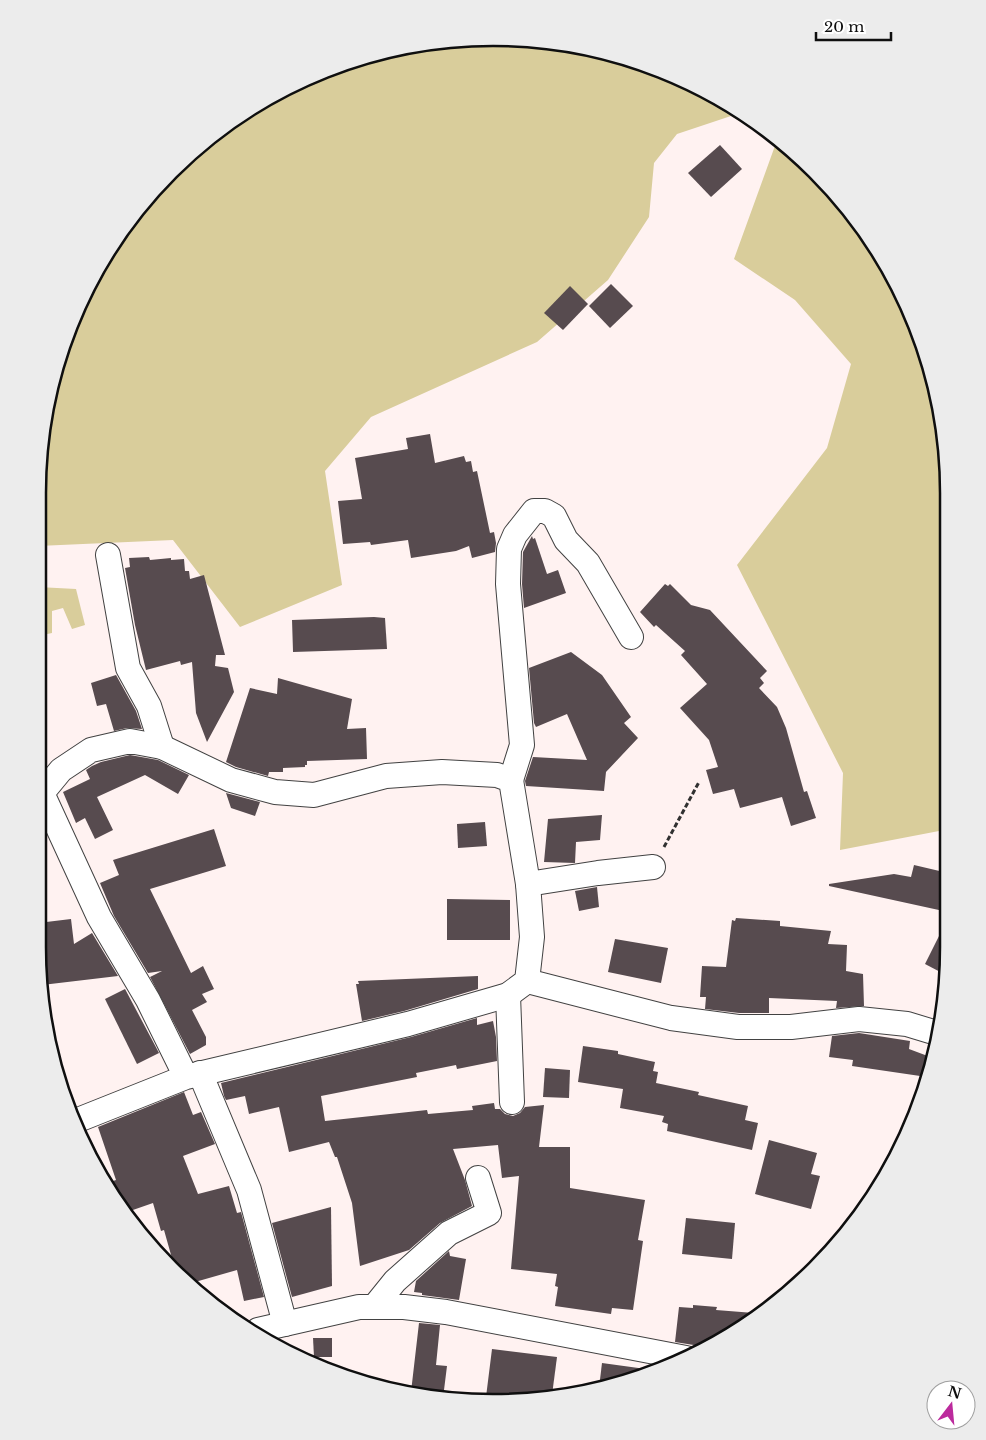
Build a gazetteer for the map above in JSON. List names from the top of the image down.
{
  "scale_bar": "20 m",
  "north": "top"
}
